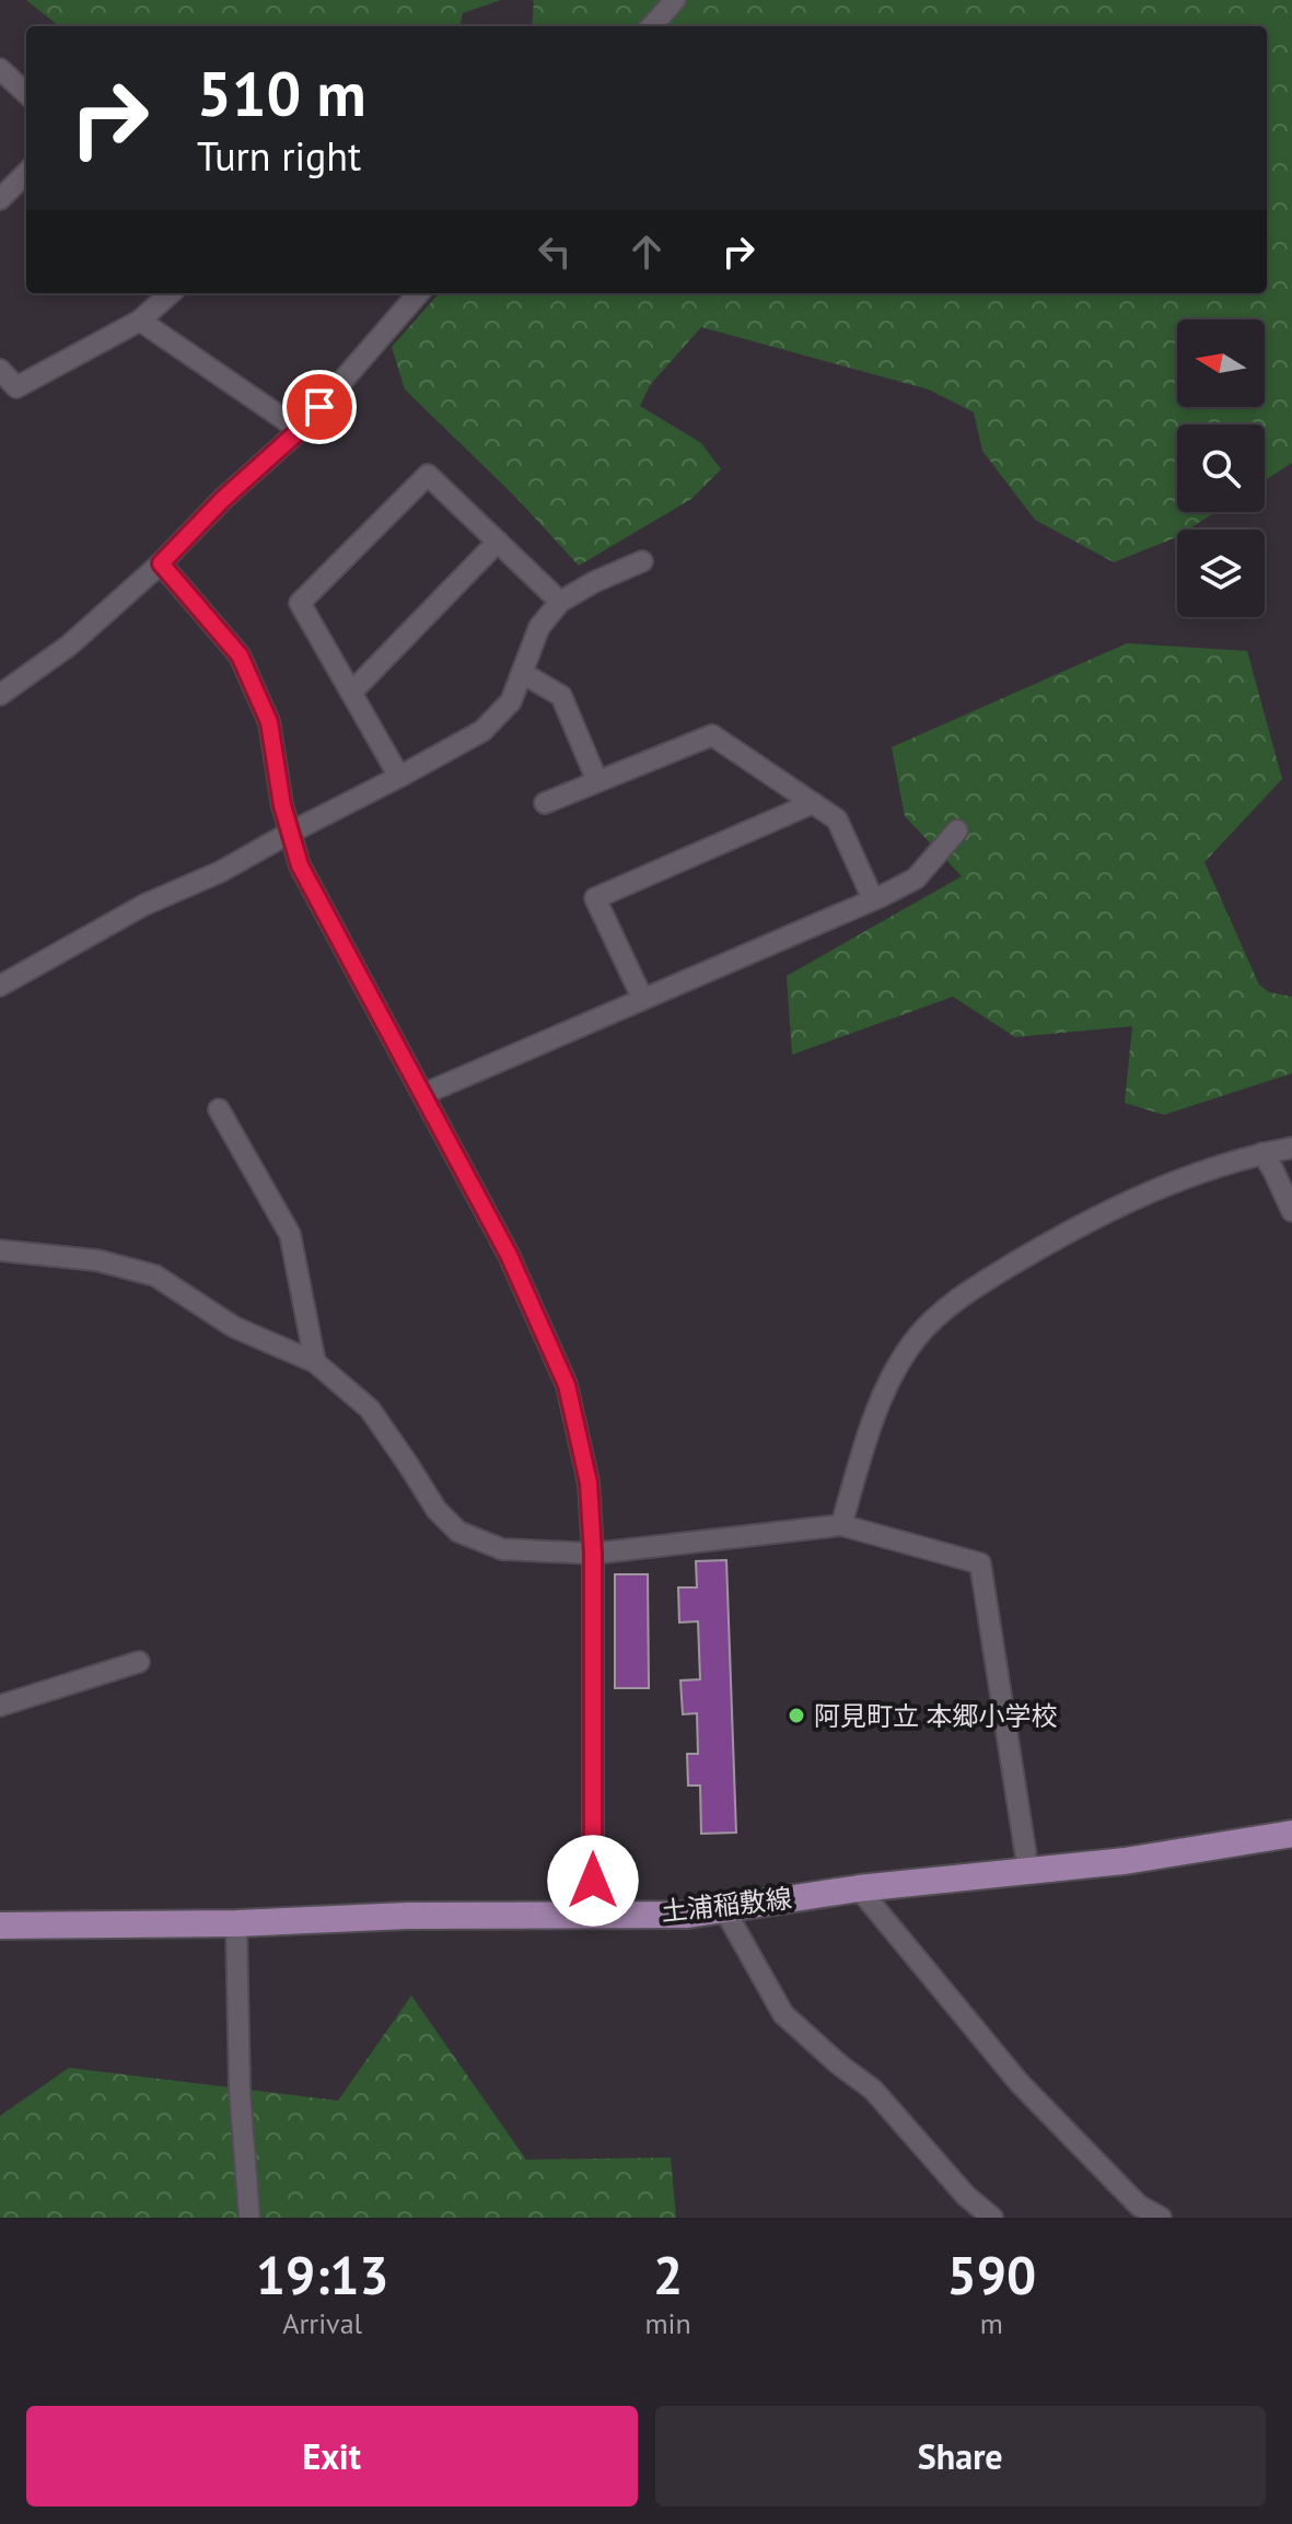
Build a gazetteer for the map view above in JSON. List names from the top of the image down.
{
  "streets": {
    "main road": ["土浦稲敷線"]
  },
  "places": ["阿見町立 本郷小学校"],
  "north": "left",
  "page": {
    "turn": ["510 m", "Turn right"],
    "eta": [
      "19:13",
      "Arrival",
      "2",
      "min",
      "590",
      "m"
    ],
    "buttons": ["Exit", "Share"]
  }
}
